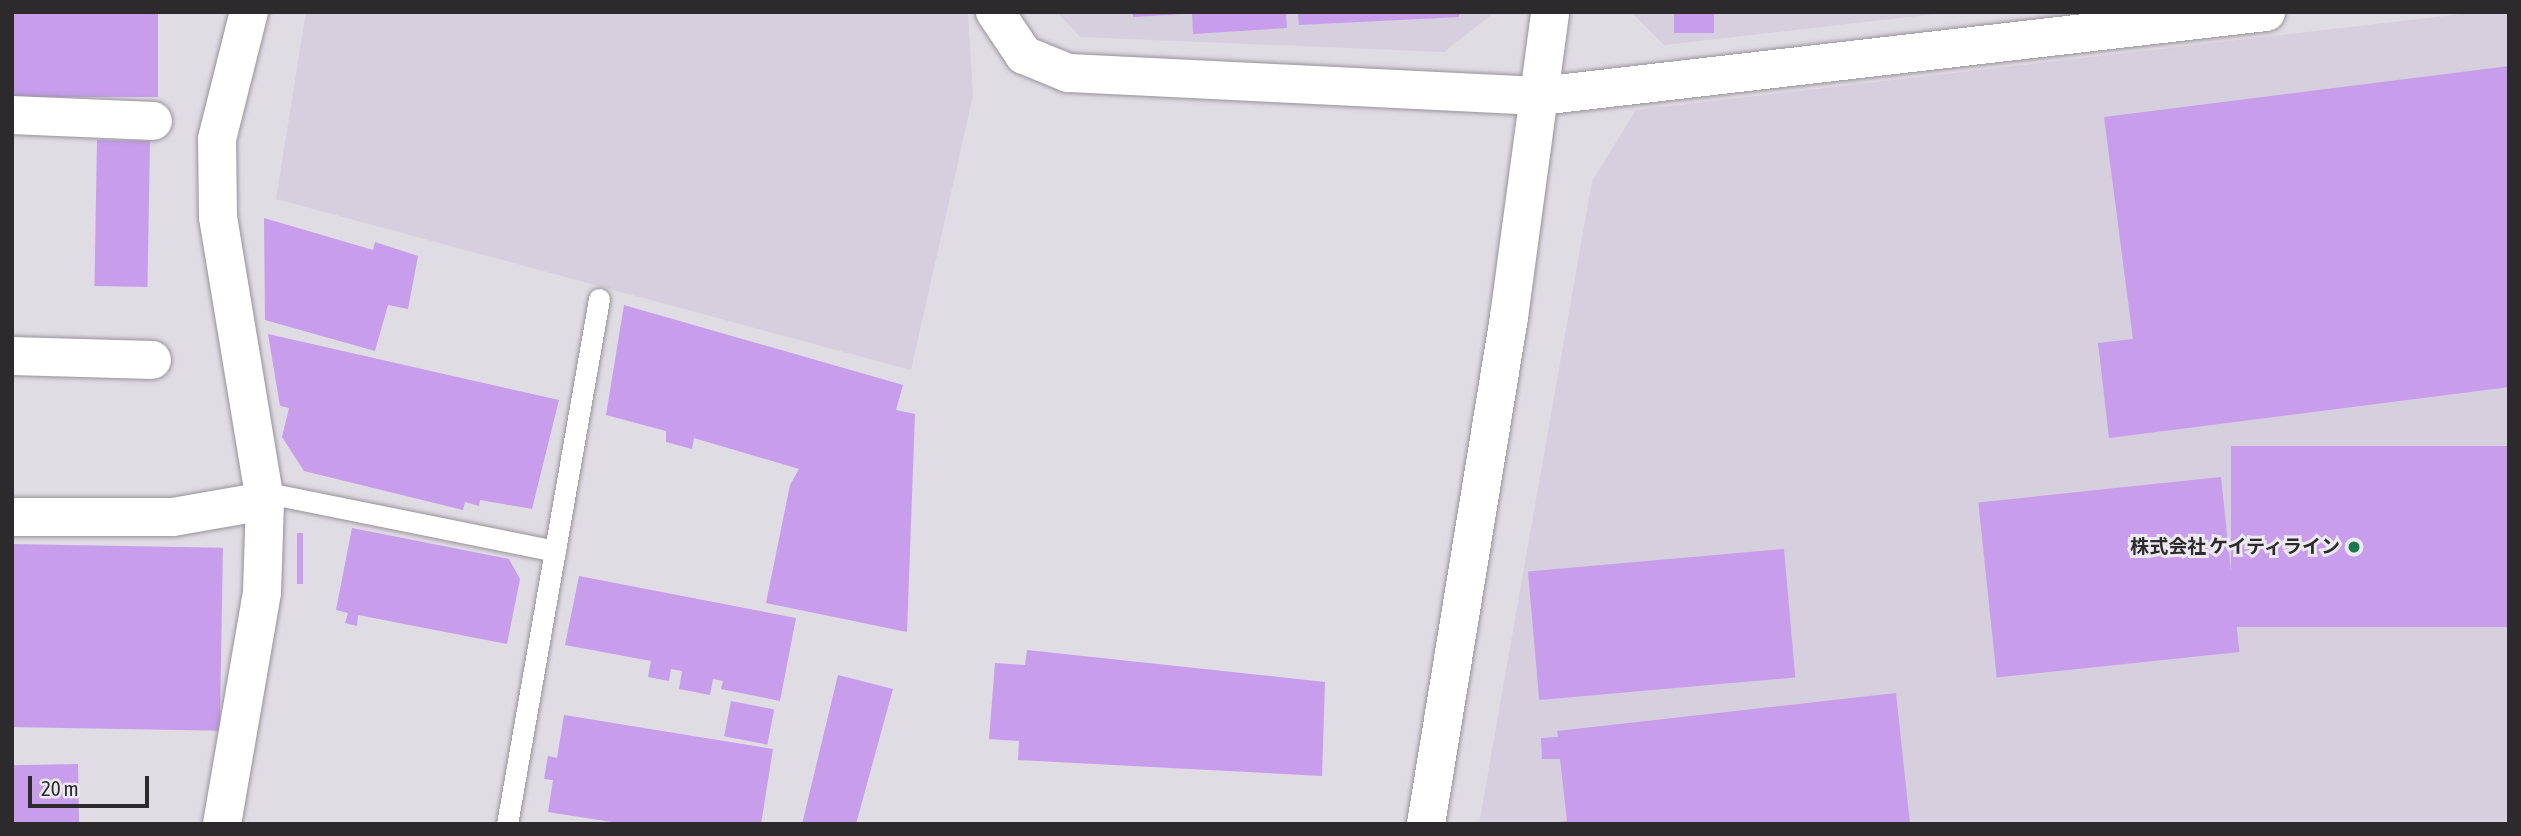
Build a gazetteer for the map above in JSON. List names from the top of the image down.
{
  "places": ["株式会社 ケイティライン"],
  "scale_bar": "20 m"
}
